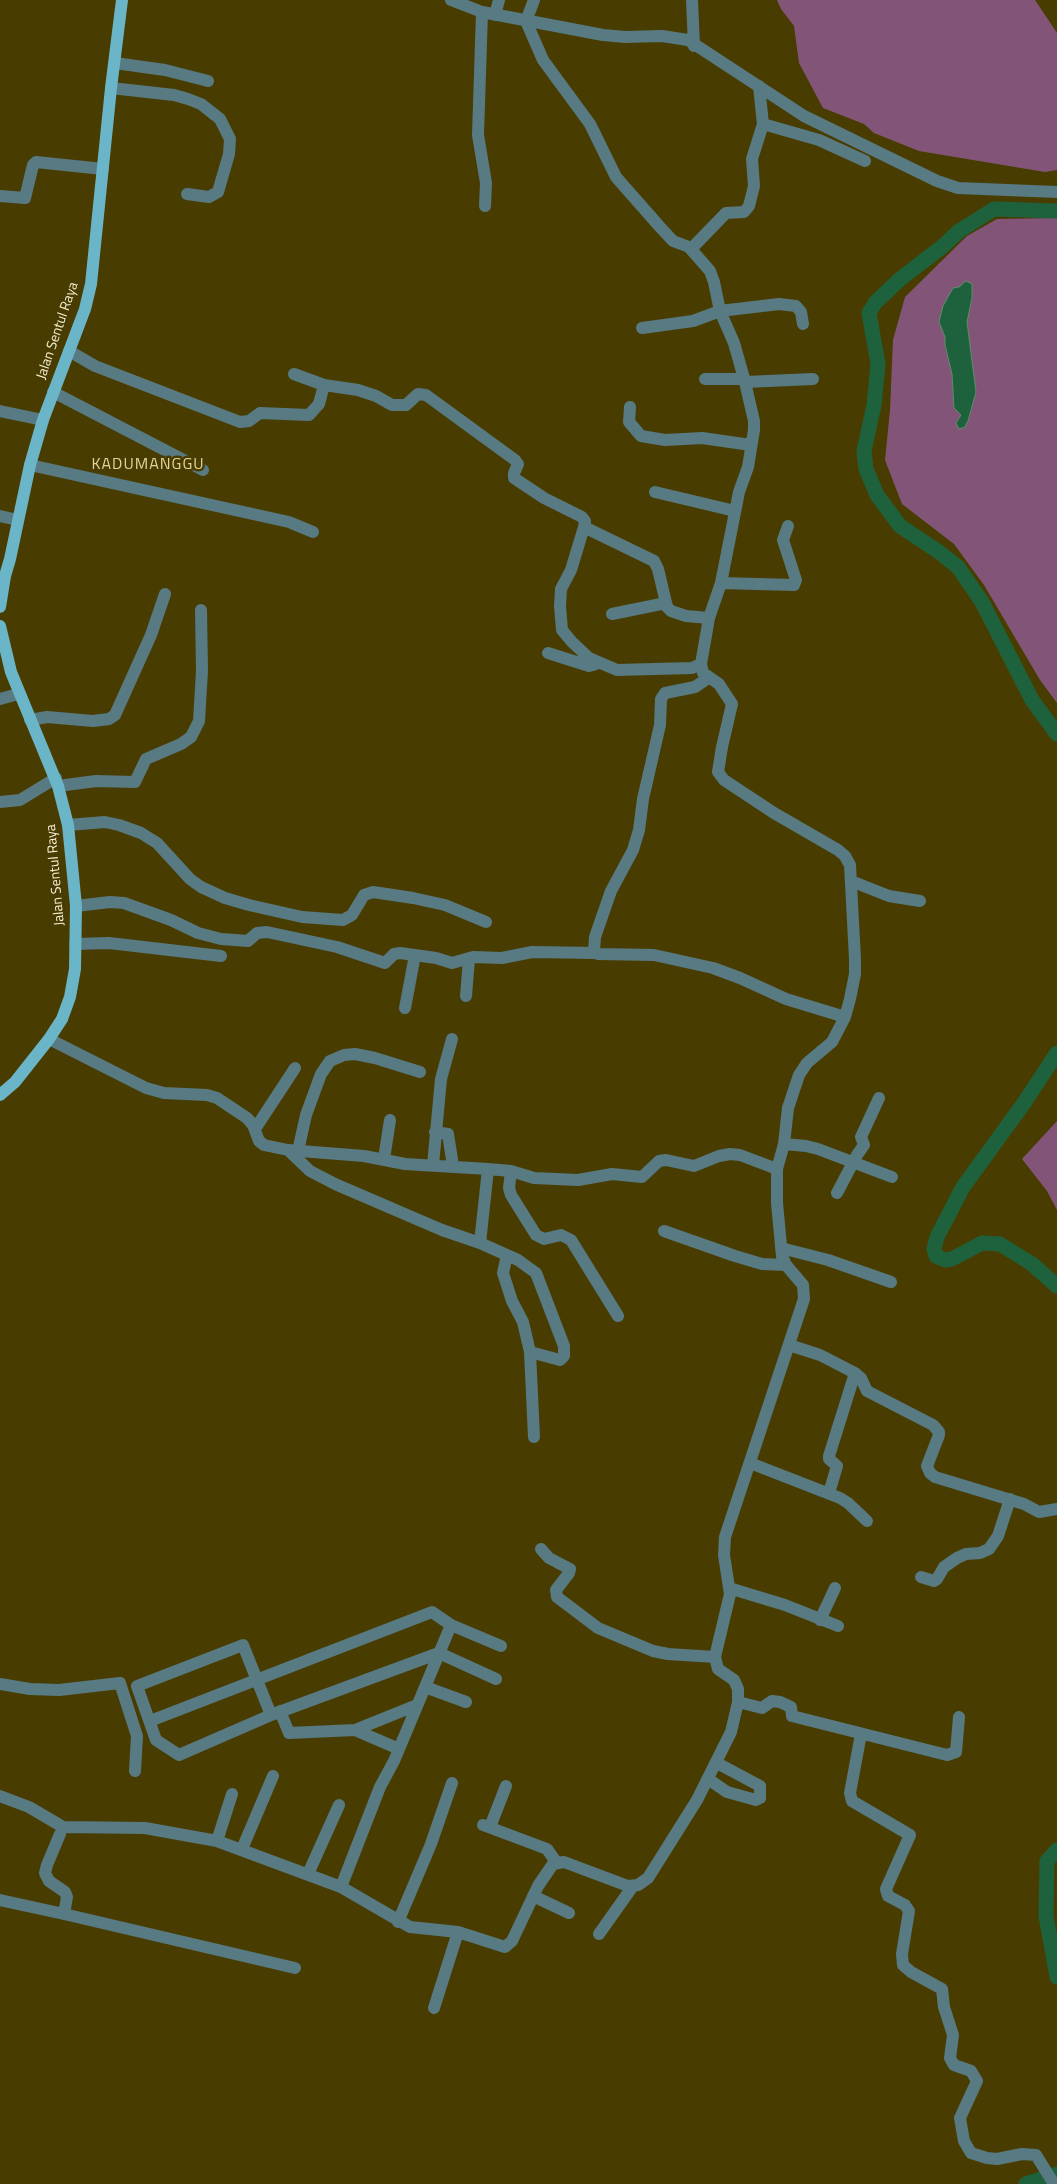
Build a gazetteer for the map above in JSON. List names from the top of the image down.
{
  "streets": {
    "main road": ["Jalan Sentul Raya"]
  },
  "districts": ["KADUMANGGU"]
}
